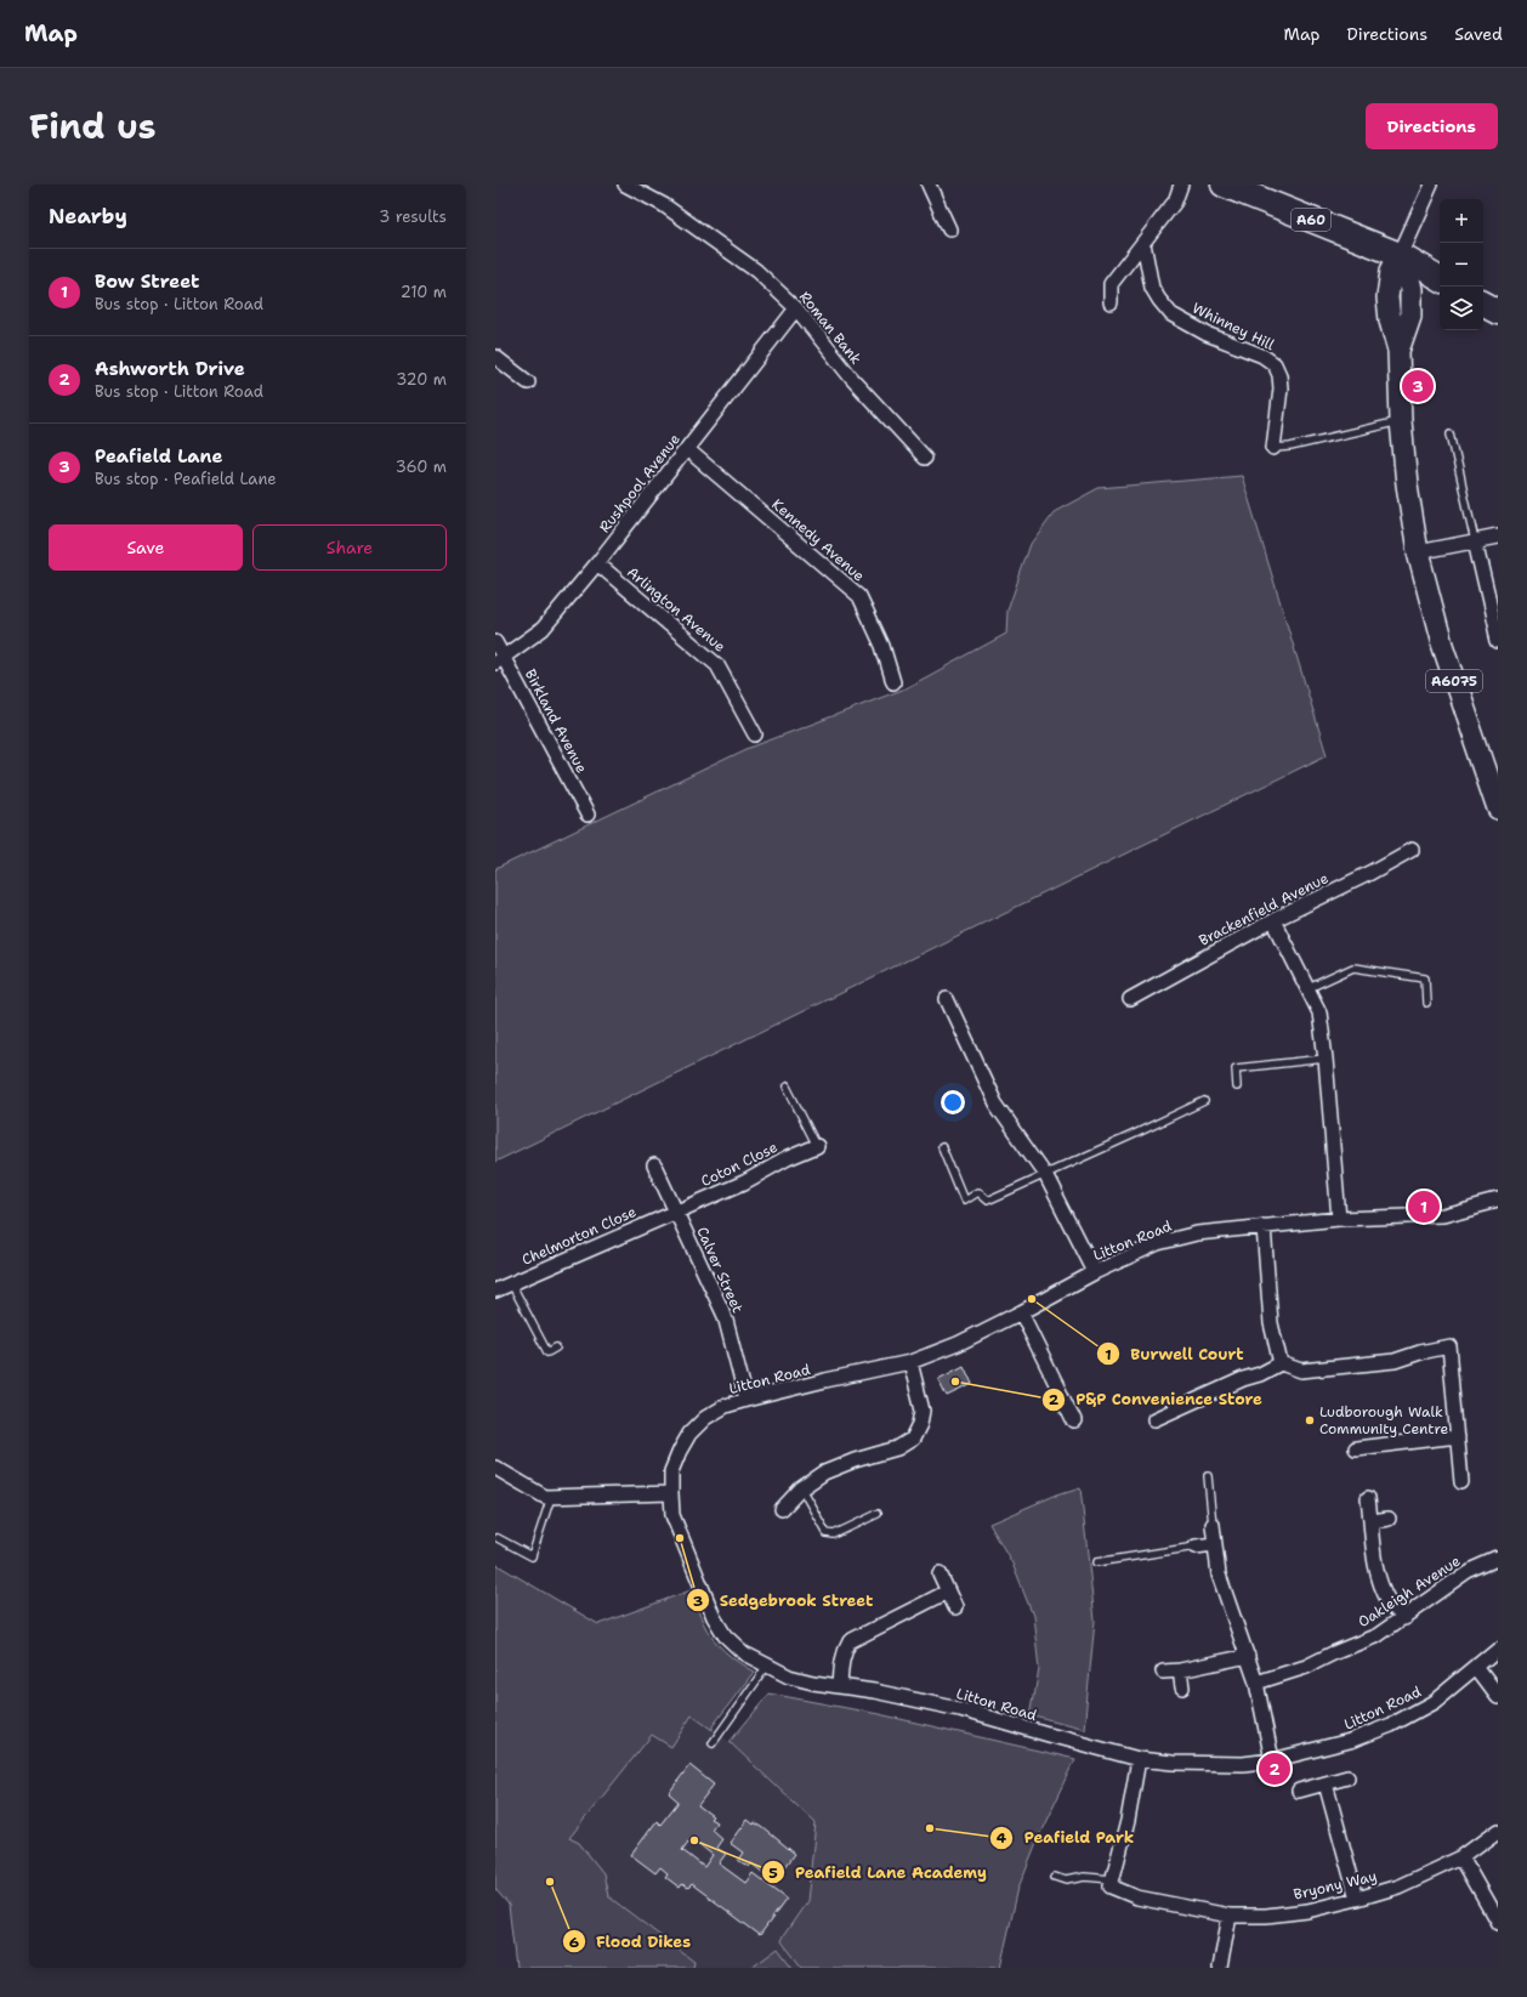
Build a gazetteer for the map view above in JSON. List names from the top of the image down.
{
  "streets": {
    "highway": ["A60"],
    "main road": ["A6075"],
    "street": [
      "Whinney Hill",
      "Roman Bank",
      "Rushpool Avenue",
      "Kennedy Avenue",
      "Arlington Avenue",
      "Birkland Avenue",
      "Brackenfield Avenue",
      "Coton Close",
      "Chelmorton Close",
      "Litton Road",
      "Calver Street",
      "Oakleigh Avenue",
      "Bryony Way"
    ]
  },
  "crossings": [
    ["A60", "A6075"],
    ["Roman Bank", "Rushpool Avenue"],
    ["Rushpool Avenue", "Kennedy Avenue"],
    ["Rushpool Avenue", "Arlington Avenue"],
    ["Rushpool Avenue", "Birkland Avenue"],
    ["Coton Close", "Chelmorton Close"],
    ["Coton Close", "Calver Street"],
    ["Chelmorton Close", "Calver Street"],
    ["Litton Road", "Calver Street"]
  ],
  "places": [
    "Burwell Court",
    "P&P Convenience Store",
    "Ludborough Walk Community Centre",
    "Sedgebrook Street",
    "Peafield Park",
    "Peafield Lane Academy",
    "Flood Dikes"
  ],
  "page": {
    "header": "Map",
    "nav": ["Map", "Directions", "Saved"],
    "title": "Find us",
    "buttons": [
      "Directions",
      ["Save", "Share"]
    ],
    "heading": ["Nearby", "3 results"],
    "map_buttons": ["+", "−"],
    "list": [
      {
        "mark": "1",
        "name": "Bow Street",
        "note": "Bus stop · Litton Road",
        "value": "210 m"
      },
      {
        "mark": "2",
        "name": "Ashworth Drive",
        "note": "Bus stop · Litton Road",
        "value": "320 m"
      },
      {
        "mark": "3",
        "name": "Peafield Lane",
        "note": "Bus stop · Peafield Lane",
        "value": "360 m"
      }
    ],
    "pins": ["3", "1", "2"]
  }
}
